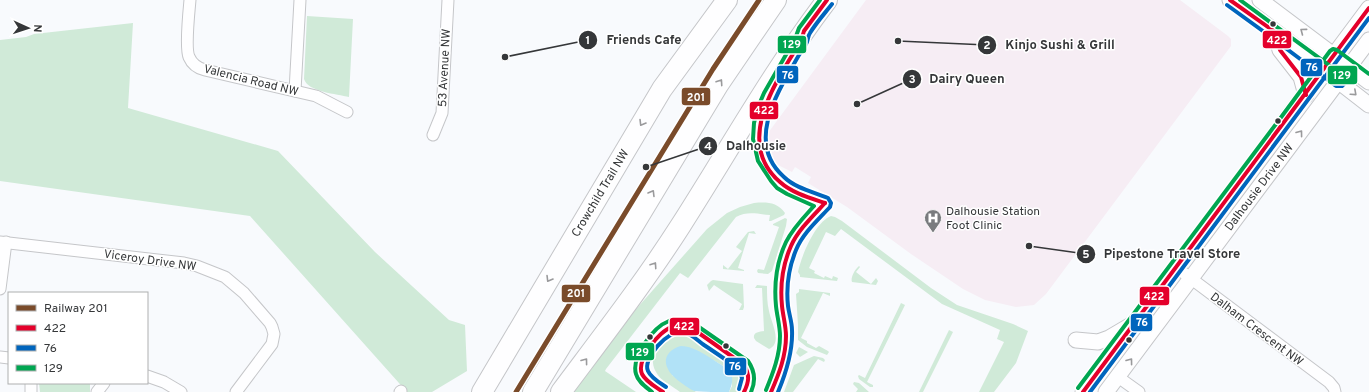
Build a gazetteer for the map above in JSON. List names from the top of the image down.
{
  "streets": {
    "highway": ["Crowchild Trail NW"],
    "street": [
      "53 Avenue NW",
      "Valencia Road NW",
      "Dalhousie Drive NW",
      "Viceroy Drive NW",
      "Dalham Crescent NW"
    ]
  },
  "crossings": [
    ["Dalhousie Drive NW", "Dalham Crescent NW"]
  ],
  "places": {
    "other": [
      "Kinjo Sushi & Grill",
      "Friends Cafe",
      "Dairy Queen",
      "Dalhousie",
      "Pipestone Travel Store"
    ],
    "hospital": ["Dalhousie Station Foot Clinic"]
  },
  "lines": [
    "rail line 201",
    "transit line 422",
    "transit line 129",
    "transit line 76"
  ],
  "legend": [
    "Railway 201",
    "422",
    "76",
    "129"
  ],
  "north": "right"
}
